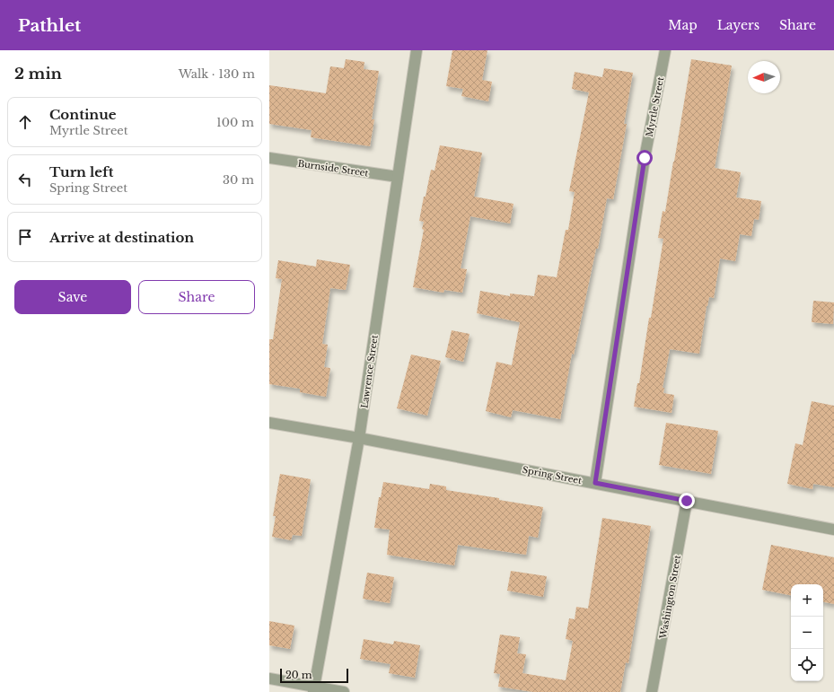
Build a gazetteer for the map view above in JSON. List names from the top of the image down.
{
  "streets": {
    "street": [
      "Myrtle Street",
      "Burnside Street",
      "Lawrence Street",
      "Spring Street",
      "Washington Street"
    ]
  },
  "crossings": [
    ["Myrtle Street", "Spring Street"],
    ["Burnside Street", "Lawrence Street"],
    ["Lawrence Street", "Spring Street"],
    ["Spring Street", "Washington Street"]
  ],
  "scale_bar": "20 m",
  "north": "left",
  "page": {
    "header": "Pathlet",
    "nav": ["Map", "Layers", "Share"],
    "heading": ["2 min", "Walk · 130 m"],
    "list": [
      ["Continue", "Myrtle Street", "100 m"],
      ["Turn left", "Spring Street", "30 m"],
      "Arrive at destination"
    ],
    "buttons": ["Save", "Share"],
    "map_buttons": ["+", "−"],
    "scale": "20 m"
  }
}
